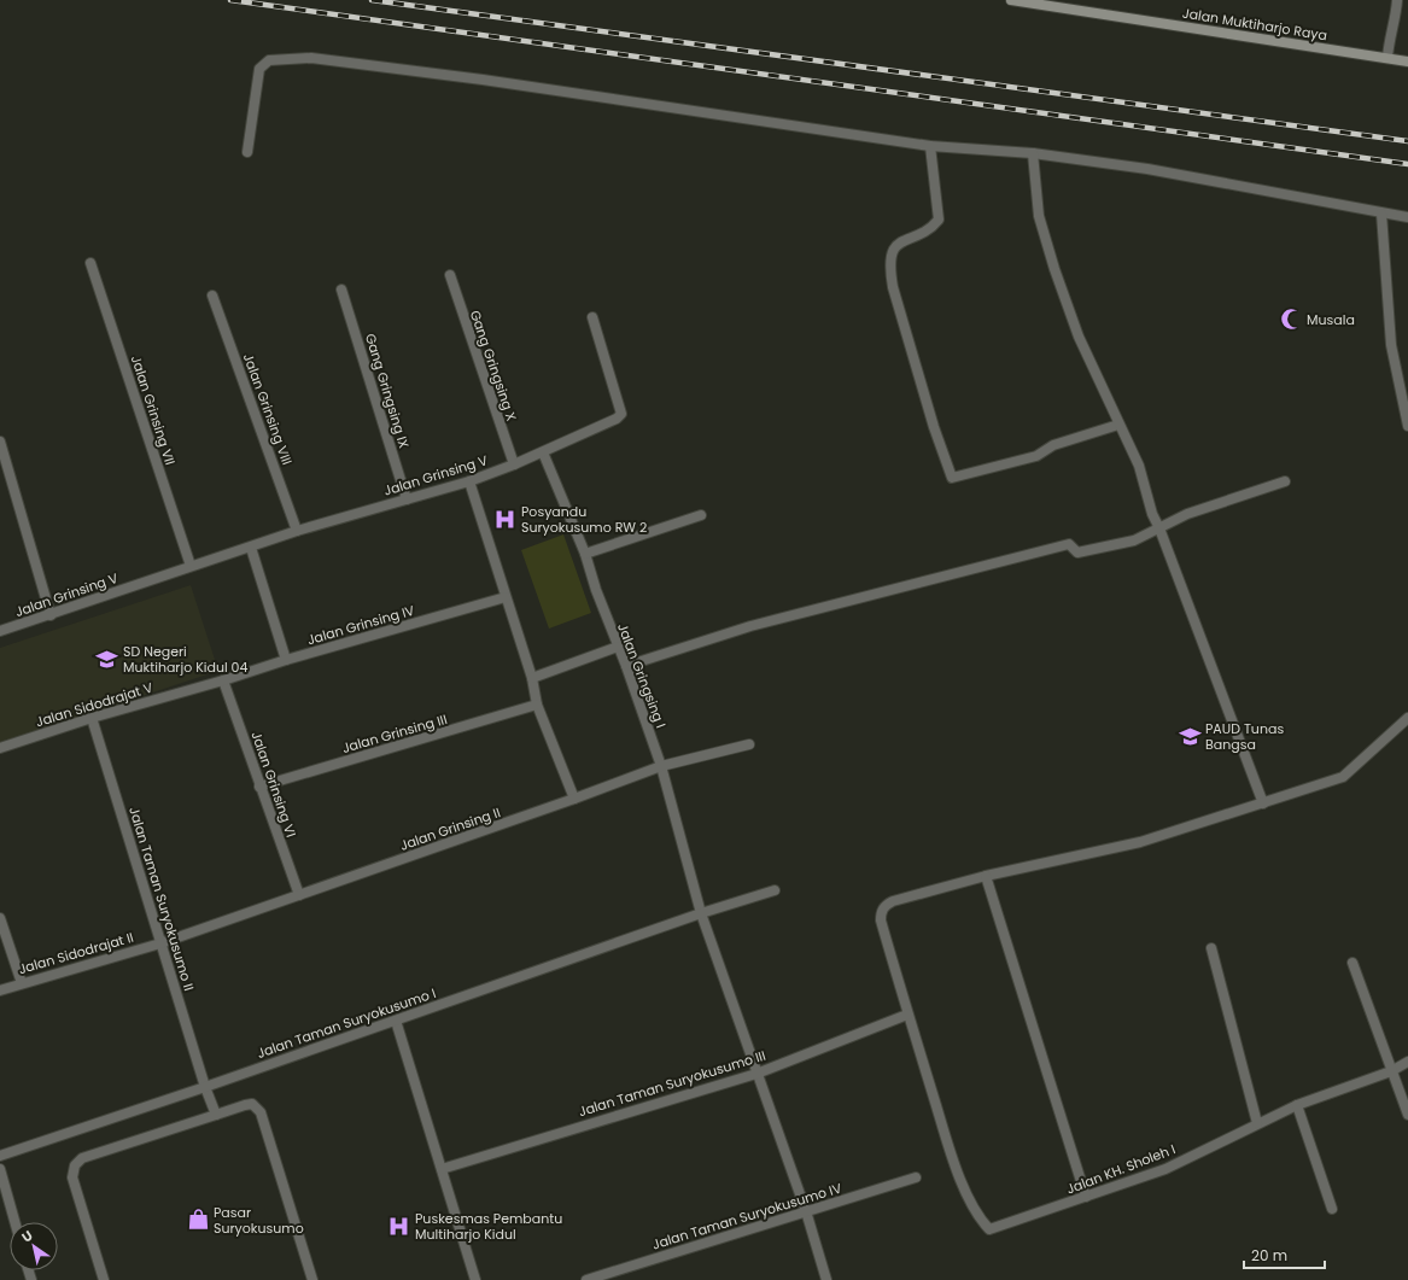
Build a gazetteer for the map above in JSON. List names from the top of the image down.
{
  "streets": {
    "street": [
      "Jalan Muktiharjo Raya",
      "Gang Gringsing X",
      "Gang Gringsing IX",
      "Jalan Grinsing VIII",
      "Jalan Grinsing VII",
      "Jalan Grinsing V",
      "Jalan Grinsing IV",
      "Jalan Gringsing I",
      "Jalan Sidodrajat V",
      "Jalan Grinsing III",
      "Jalan Grinsing VI",
      "Jalan Grinsing II",
      "Jalan Taman Suryokusumo II",
      "Jalan Sidodrajat II",
      "Jalan Taman Suryokusumo I",
      "Jalan Taman Suryokusumo III",
      "Jalan KH. Sholeh I",
      "Jalan Taman Suryokusumo IV"
    ]
  },
  "crossings": [
    ["Gang Gringsing X", "Jalan Grinsing V"],
    ["Gang Gringsing IX", "Jalan Grinsing V"],
    ["Jalan Grinsing VIII", "Jalan Grinsing V"],
    ["Jalan Grinsing VII", "Jalan Grinsing V"],
    ["Jalan Grinsing V", "Jalan Gringsing I"],
    ["Jalan Grinsing IV", "Jalan Sidodrajat V"],
    ["Jalan Grinsing IV", "Jalan Grinsing VI"],
    ["Jalan Gringsing I", "Jalan Grinsing II"],
    ["Jalan Gringsing I", "Jalan Taman Suryokusumo I"],
    ["Jalan Gringsing I", "Jalan Taman Suryokusumo III"],
    ["Jalan Gringsing I", "Jalan Taman Suryokusumo IV"],
    ["Jalan Sidodrajat V", "Jalan Grinsing VI"],
    ["Jalan Sidodrajat V", "Jalan Taman Suryokusumo II"],
    ["Jalan Grinsing III", "Jalan Grinsing VI"],
    ["Jalan Grinsing VI", "Jalan Grinsing II"],
    ["Jalan Grinsing II", "Jalan Taman Suryokusumo II"],
    ["Jalan Grinsing II", "Jalan Sidodrajat II"],
    ["Jalan Taman Suryokusumo II", "Jalan Sidodrajat II"],
    ["Jalan Taman Suryokusumo II", "Jalan Taman Suryokusumo I"],
    ["Jalan Taman Suryokusumo III", "Jalan KH. Sholeh I"]
  ],
  "places": {
    "mosque": ["Musala"],
    "hospital": ["Posyandu Suryokusumo RW 2", "Puskesmas Pembantu Multiharjo Kidul"],
    "school or university": ["SD Negeri Muktiharjo Kidul 04", "PAUD Tunas Bangsa"],
    "shop": ["Pasar Suryokusumo"]
  },
  "scale_bar": "20 m",
  "north": "top left"
}
